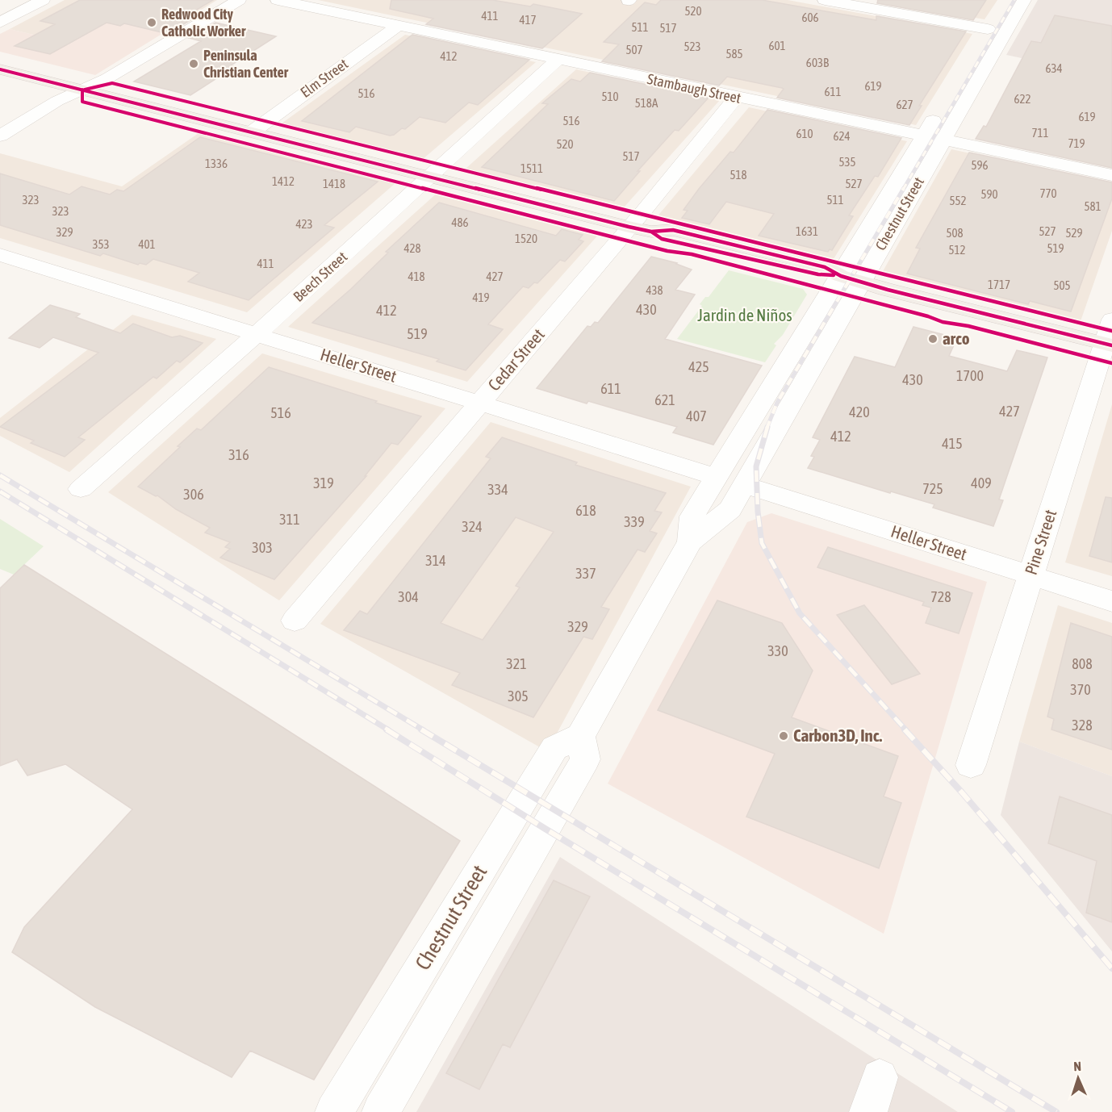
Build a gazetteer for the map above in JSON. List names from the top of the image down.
{
  "streets": {
    "street": [
      "Elm Street",
      "Stambaugh Street",
      "Chestnut Street",
      "Beech Street",
      "Cedar Street",
      "Heller Street",
      "Pine Street"
    ]
  },
  "crossings": [
    ["Elm Street", "Stambaugh Street"],
    ["Stambaugh Street", "Chestnut Street"],
    ["Stambaugh Street", "Beech Street"],
    ["Stambaugh Street", "Cedar Street"],
    ["Chestnut Street", "Heller Street"],
    ["Beech Street", "Heller Street"],
    ["Cedar Street", "Heller Street"],
    ["Heller Street", "Pine Street"]
  ],
  "parks": ["Jardin de Niños"],
  "places": [
    "Redwood City Catholic Worker",
    "Peninsula Christian Center",
    "arco",
    "Carbon3D, Inc."
  ],
  "house_numbers": [
    "520",
    "411",
    "606",
    "417",
    "511",
    "517",
    "601",
    "523",
    "507",
    "585",
    "412",
    "603B",
    "634",
    "619",
    "611",
    "516",
    "510",
    "622",
    "518A",
    "627",
    "619",
    "516",
    "711",
    "610",
    "624",
    "719",
    "520",
    "517",
    "535",
    "1336",
    "596",
    "1511",
    "518",
    "1412",
    "1418",
    "527",
    "770",
    "590",
    "323",
    "511",
    "552",
    "581",
    "323",
    "486",
    "423",
    "1631",
    "527",
    "329",
    "508",
    "529",
    "1520",
    "353",
    "401",
    "428",
    "519",
    "512",
    "411",
    "418",
    "427",
    "1717",
    "505",
    "438",
    "419",
    "430",
    "412",
    "519",
    "425",
    "1700",
    "430",
    "611",
    "621",
    "427",
    "420",
    "516",
    "407",
    "412",
    "415",
    "316",
    "319",
    "409",
    "725",
    "334",
    "306",
    "618",
    "311",
    "339",
    "324",
    "303",
    "314",
    "337",
    "304",
    "728",
    "329",
    "330",
    "321",
    "808",
    "370",
    "305",
    "328"
  ],
  "north": "top"
}
